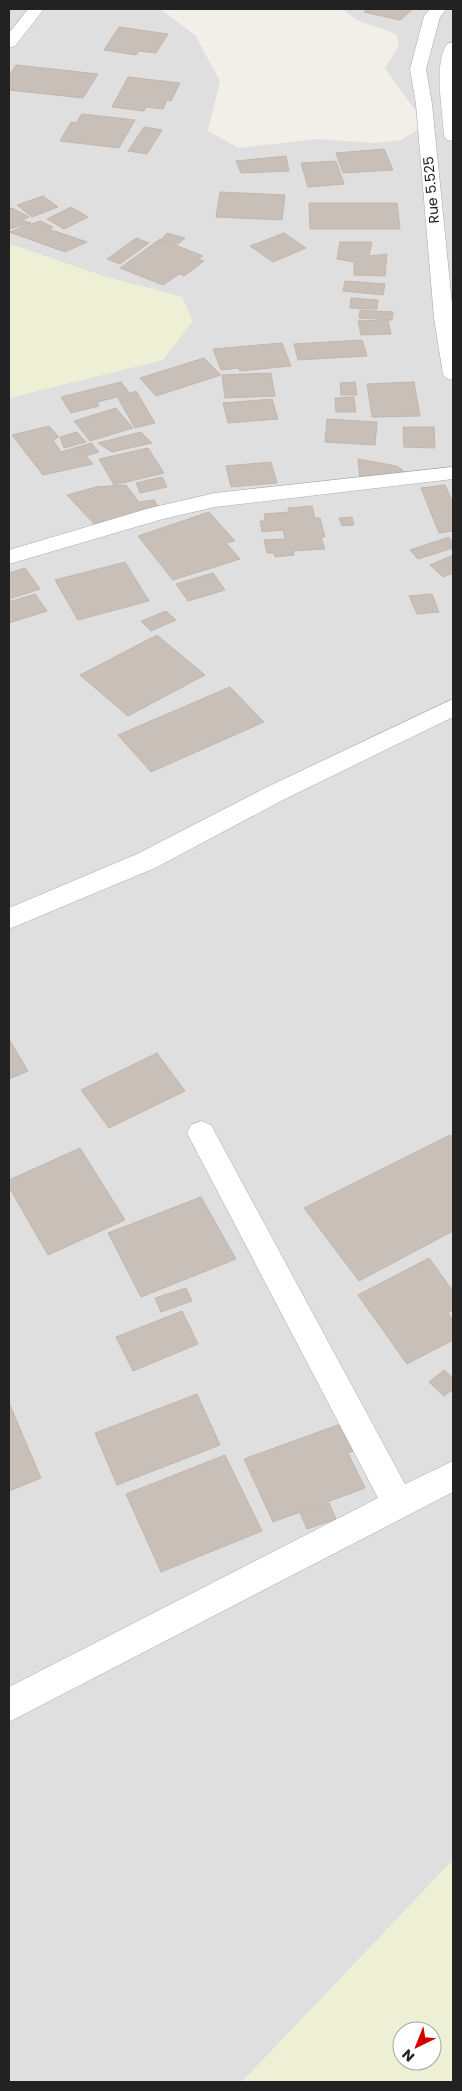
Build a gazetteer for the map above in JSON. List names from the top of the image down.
{
  "streets": {
    "street": ["Rue 5.525"]
  },
  "north": "bottom left"
}
